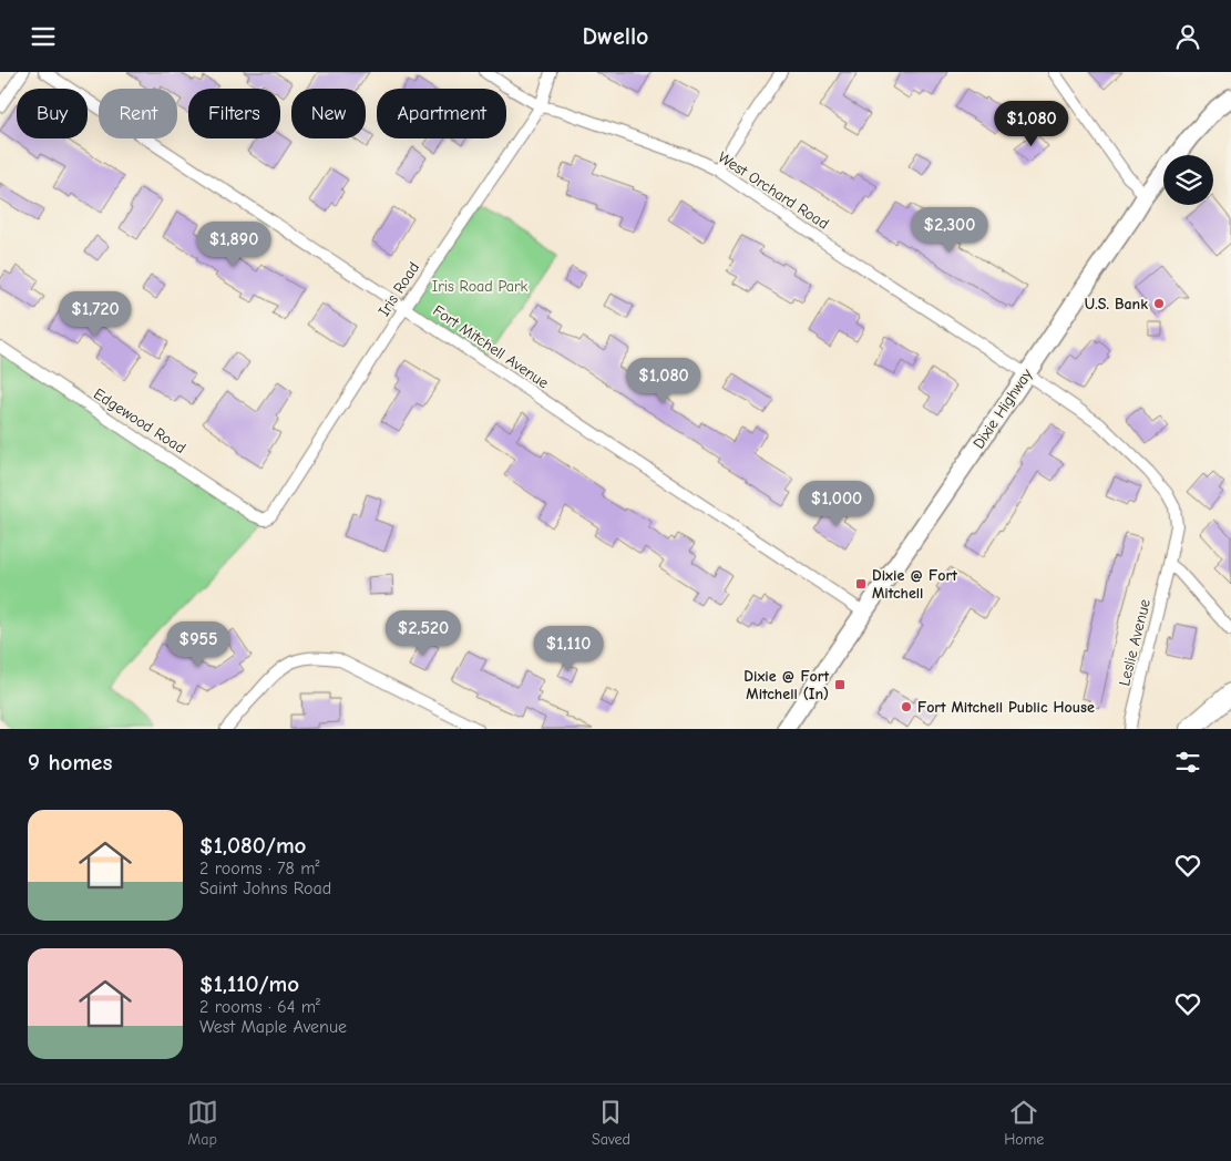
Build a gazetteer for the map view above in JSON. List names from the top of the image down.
{
  "streets": {
    "main road": ["Dixie Highway"],
    "street": [
      "West Orchard Road",
      "Iris Road",
      "Fort Mitchell Avenue",
      "Edgewood Road",
      "Leslie Avenue"
    ]
  },
  "crossings": [
    ["West Orchard Road", "Iris Road"],
    ["West Orchard Road", "Dixie Highway"],
    ["West Orchard Road", "Leslie Avenue"],
    ["Iris Road", "Fort Mitchell Avenue"],
    ["Iris Road", "Edgewood Road"],
    ["Fort Mitchell Avenue", "Dixie Highway"]
  ],
  "parks": ["Iris Road Park"],
  "places": {
    "other": ["U.S. Bank", "Fort Mitchell Public House"],
    "transit": ["Dixie @ Fort Mitchell", "Dixie @ Fort Mitchell (In)"]
  },
  "page": {
    "header": "Dwello",
    "chip": [
      "Buy",
      "Rent",
      "Filters",
      "New",
      "Apartment"
    ],
    "price": [
      "$1,080",
      "$2,300",
      "$1,890",
      "$1,720",
      "$1,080",
      "$1,000",
      "$2,520",
      "$955",
      "$1,110"
    ],
    "heading": "9 homes",
    "list": [
      {
        "name": "$1,080/mo",
        "note": "2 rooms · 78 m² · Saint Johns Road"
      },
      {
        "name": "$1,110/mo",
        "note": "2 rooms · 64 m² · West Maple Avenue"
      }
    ],
    "tabs": ["Map", "Saved", "Home"]
  }
}
